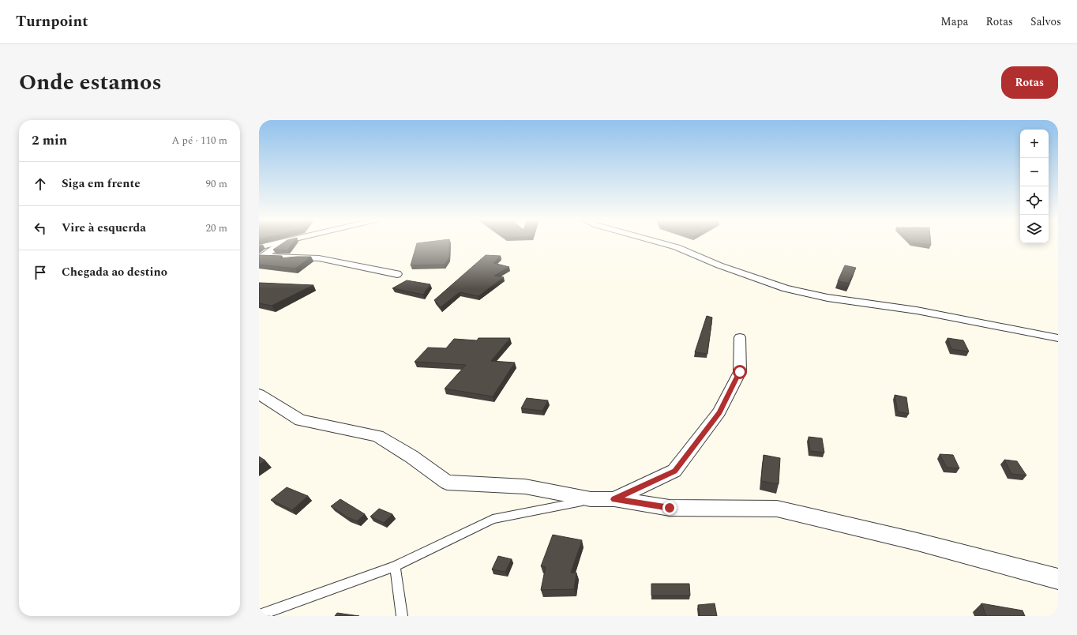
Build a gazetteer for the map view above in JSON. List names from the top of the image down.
{
  "page": {
    "header": "Turnpoint",
    "nav": ["Mapa", "Rotas", "Salvos"],
    "title": "Onde estamos",
    "buttons": "Rotas",
    "heading": ["2 min", "A pé · 110 m"],
    "map_buttons": ["+", "−"],
    "list": [
      ["Siga em frente", "90 m"],
      ["Vire à esquerda", "20 m"],
      "Chegada ao destino"
    ]
  }
}
